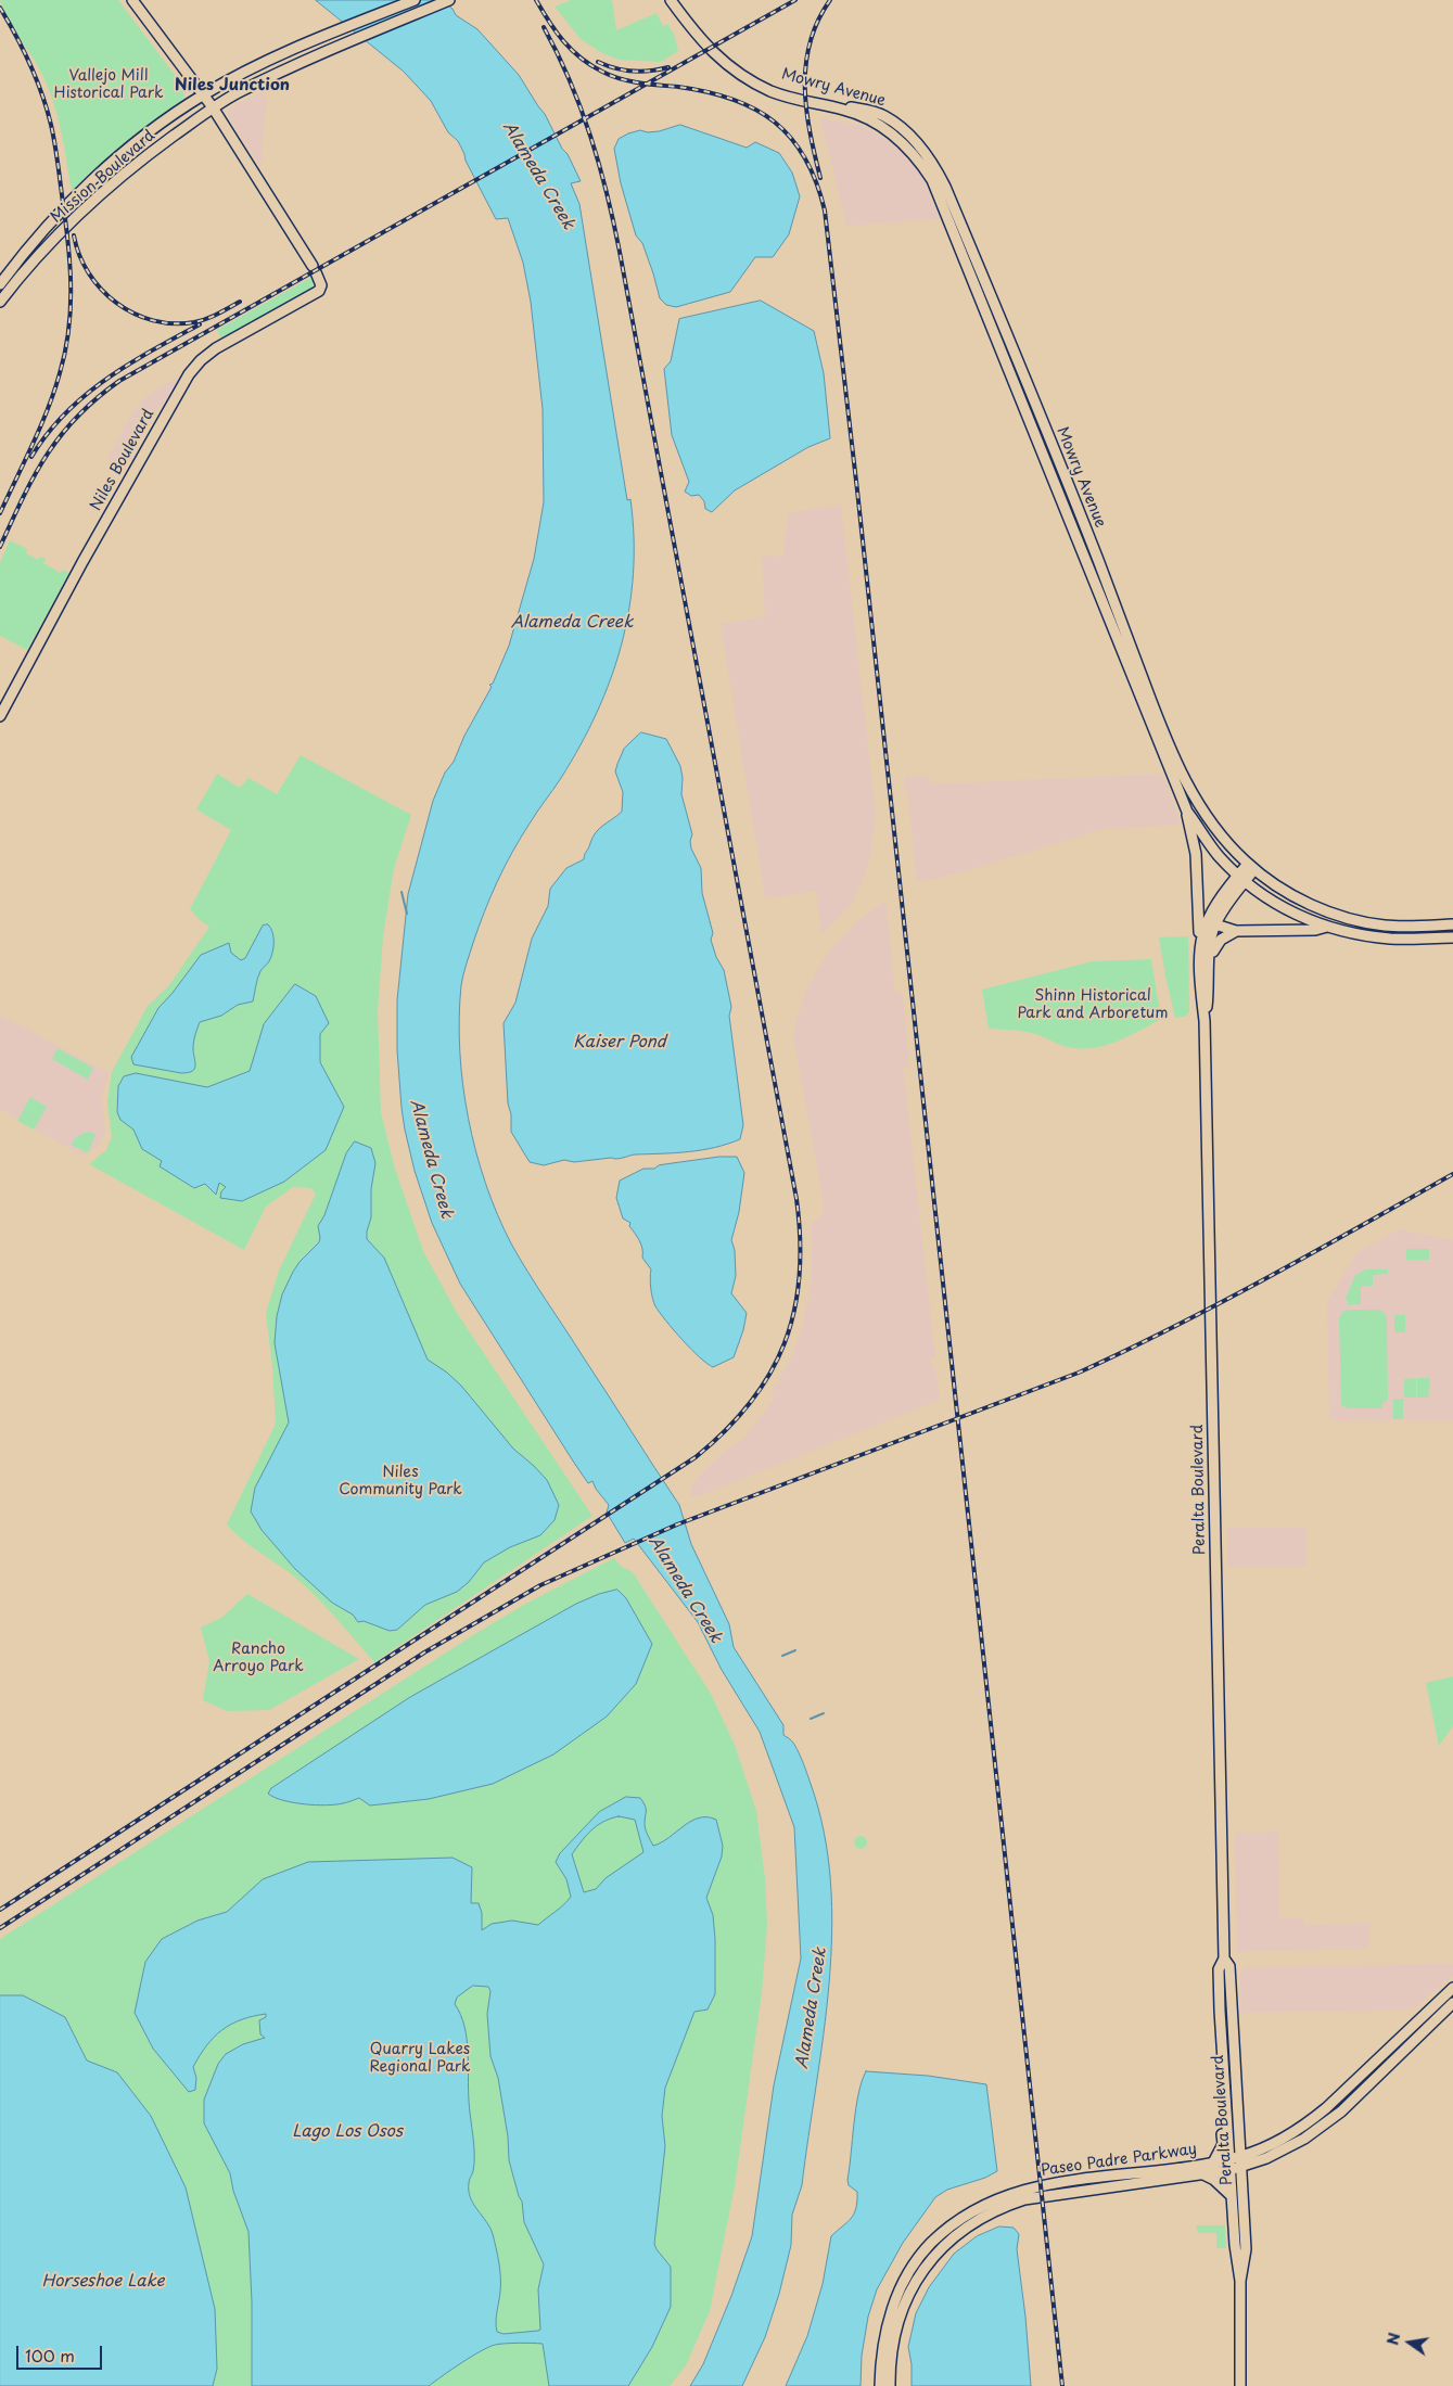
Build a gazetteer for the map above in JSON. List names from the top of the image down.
{
  "streets": {
    "main road": [
      "Mowry Avenue",
      "Mission Boulevard",
      "Niles Boulevard",
      "Peralta Boulevard",
      "Paseo Padre Parkway"
    ]
  },
  "crossings": [
    ["Mowry Avenue", "Peralta Boulevard"],
    ["Mission Boulevard", "Niles Boulevard"],
    ["Peralta Boulevard", "Paseo Padre Parkway"]
  ],
  "districts": ["Niles Junction"],
  "water": [
    "Alameda Creek",
    "Kaiser Pond",
    "Lago Los Osos",
    "Horseshoe Lake"
  ],
  "parks": [
    "Vallejo Mill Historical Park",
    "Shinn Historical Park and Arboretum",
    "Niles Community Park",
    "Rancho Arroyo Park",
    "Quarry Lakes Regional Park"
  ],
  "scale_bar": "100 m",
  "north": "left"
}
